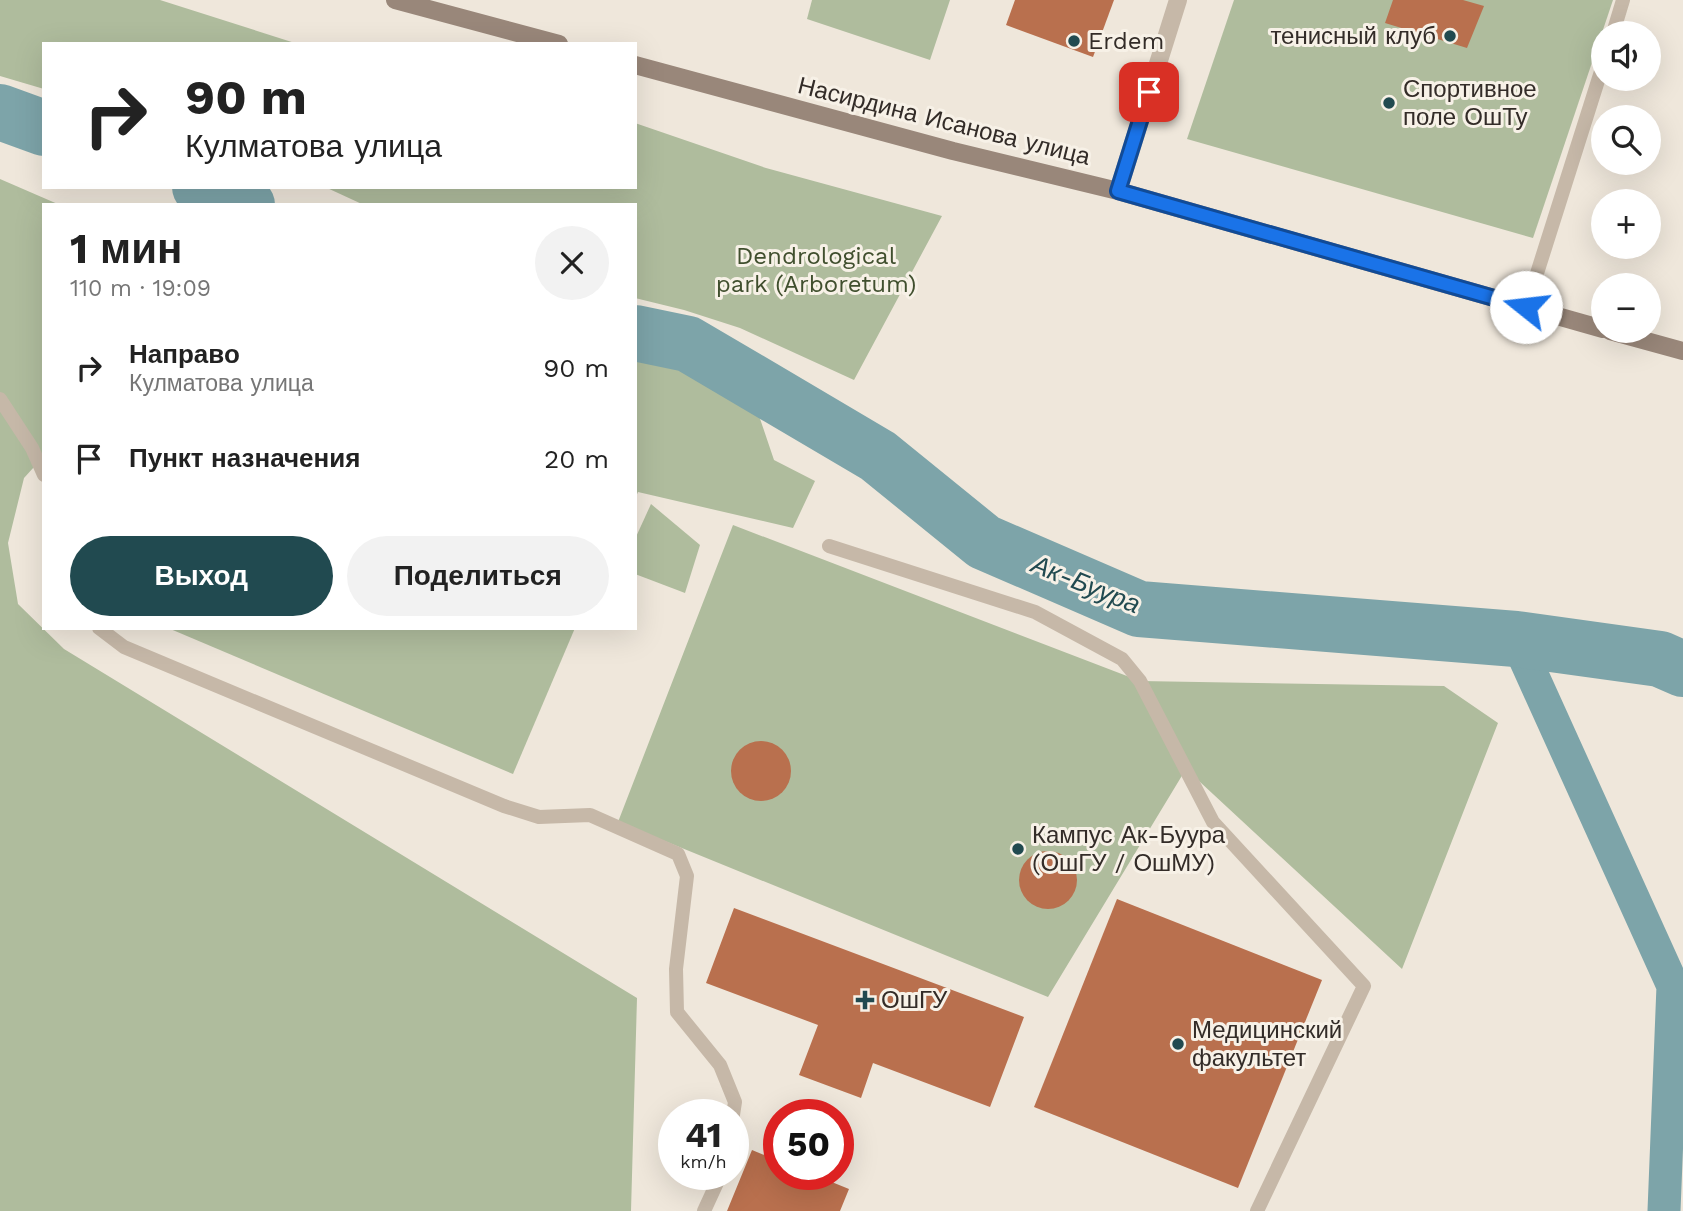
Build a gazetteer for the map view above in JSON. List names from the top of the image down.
{
  "streets": {
    "main road": ["Насирдина Исанова улица"]
  },
  "water": ["Ак-Буура"],
  "parks": ["Dendrological park (Arboretum)"],
  "places": {
    "other": [
      "тенисный клуб",
      "Erdem",
      "Спортивное поле ОшТу",
      "Кампус Ак-Буура (ОшГУ / ОшМУ)",
      "Медицинский факультет"
    ],
    "health": ["ОшГУ"]
  },
  "page": {
    "map_buttons": ["+", "−"],
    "turn": ["90 m", "Кулматова улица"],
    "heading": ["1 мин", "110 m · 19:09"],
    "list": [
      {
        "name": "Направо",
        "note": "Кулматова улица",
        "value": "90 m"
      },
      {
        "name": "Пункт назначения",
        "value": "20 m"
      }
    ],
    "buttons": ["Выход", "Поделиться"],
    "speed": "41 km/h",
    "limit": "50"
  }
}
